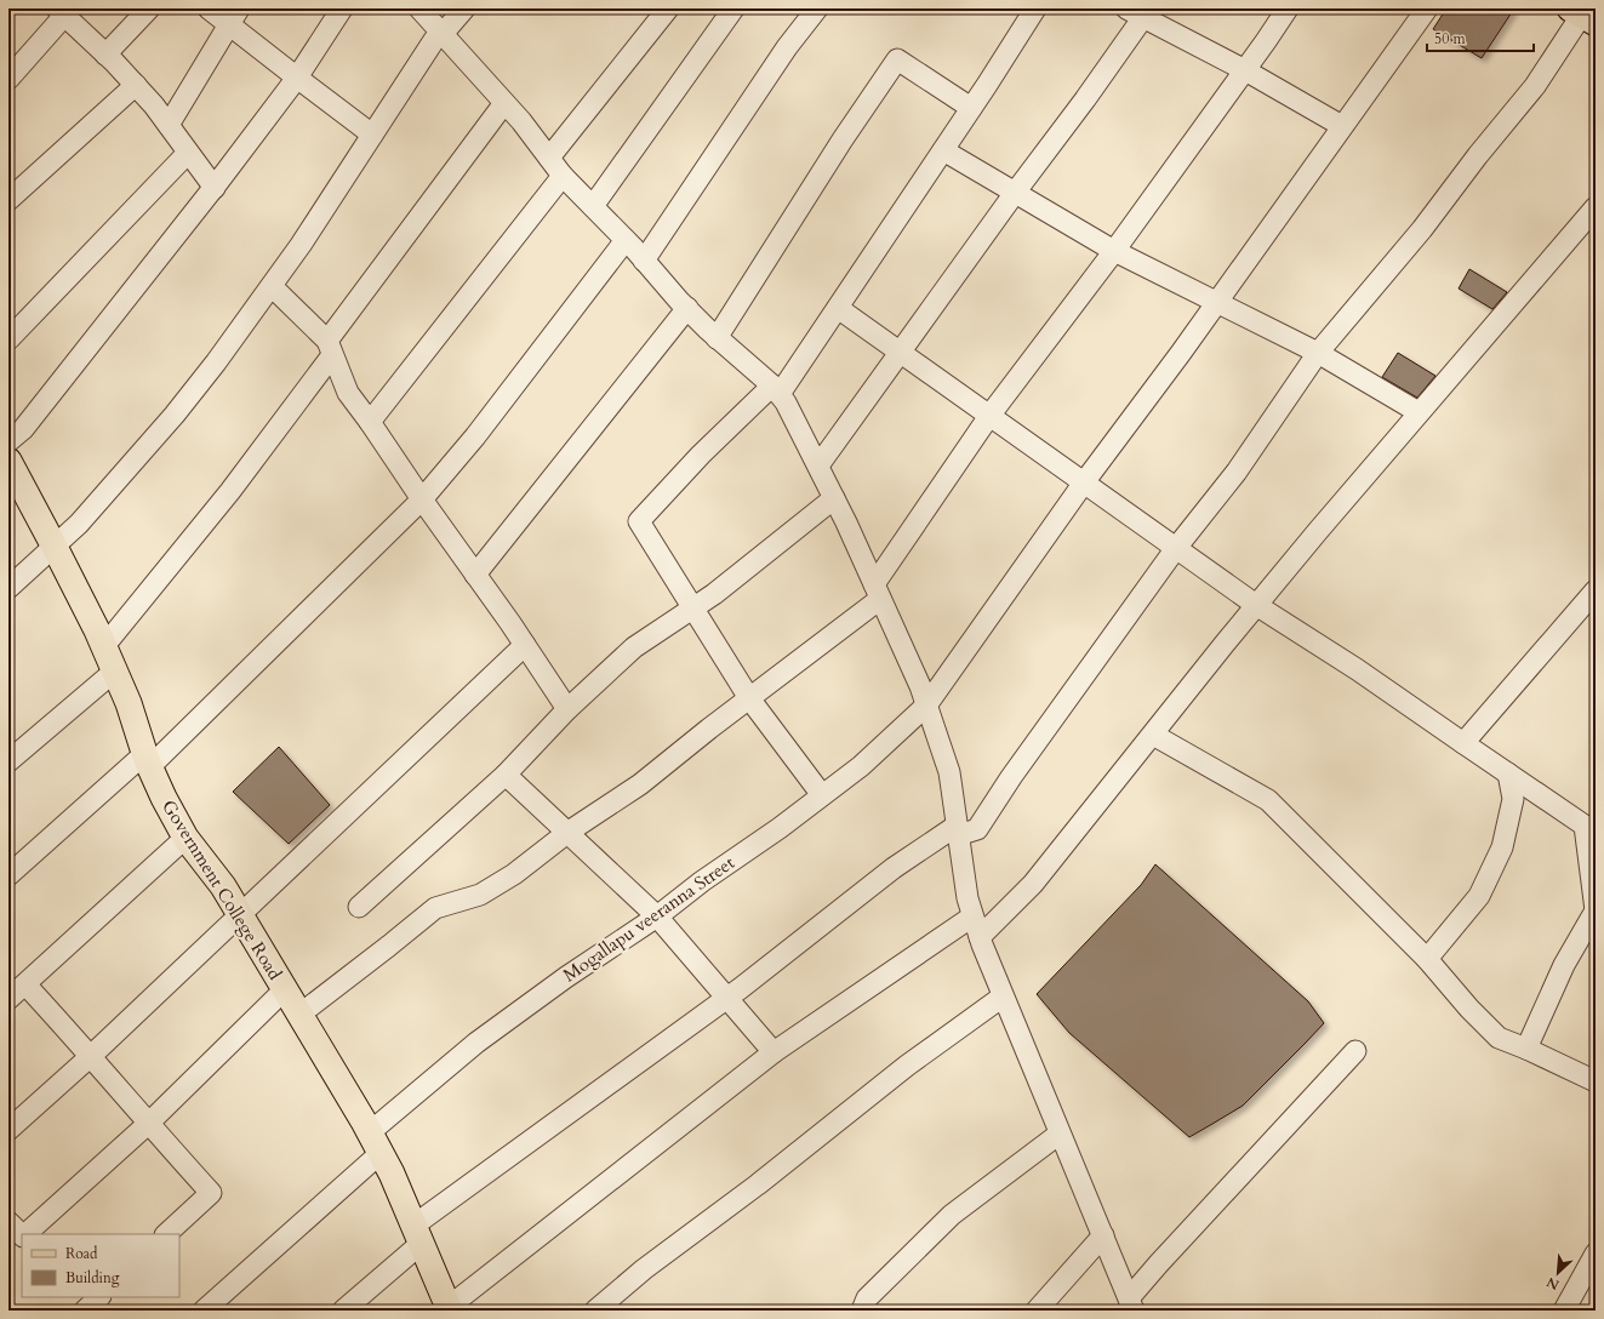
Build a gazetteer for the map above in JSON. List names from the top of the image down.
{
  "streets": {
    "main road": ["Government College Road"],
    "street": ["Mogallapu veeranna Street"]
  },
  "crossings": [
    ["Government College Road", "Mogallapu veeranna Street"]
  ],
  "legend": ["Road", "Building"],
  "scale_bar": "50 m",
  "north": "bottom left"
}
